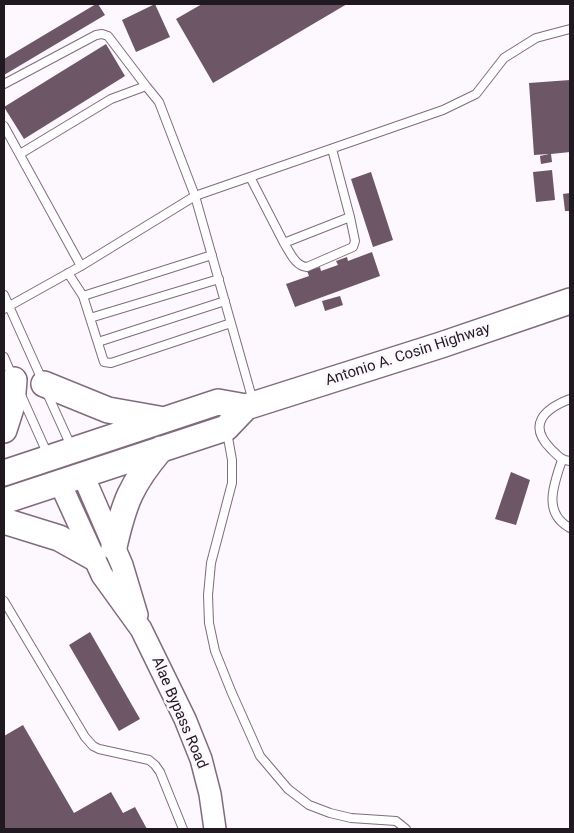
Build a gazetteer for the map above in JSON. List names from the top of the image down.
{
  "streets": {
    "highway": ["Antonio A. Cosin Highway"],
    "main road": ["Alae Bypass Road"]
  },
  "crossings": [
    ["Antonio A. Cosin Highway", "Alae Bypass Road"]
  ]
}
